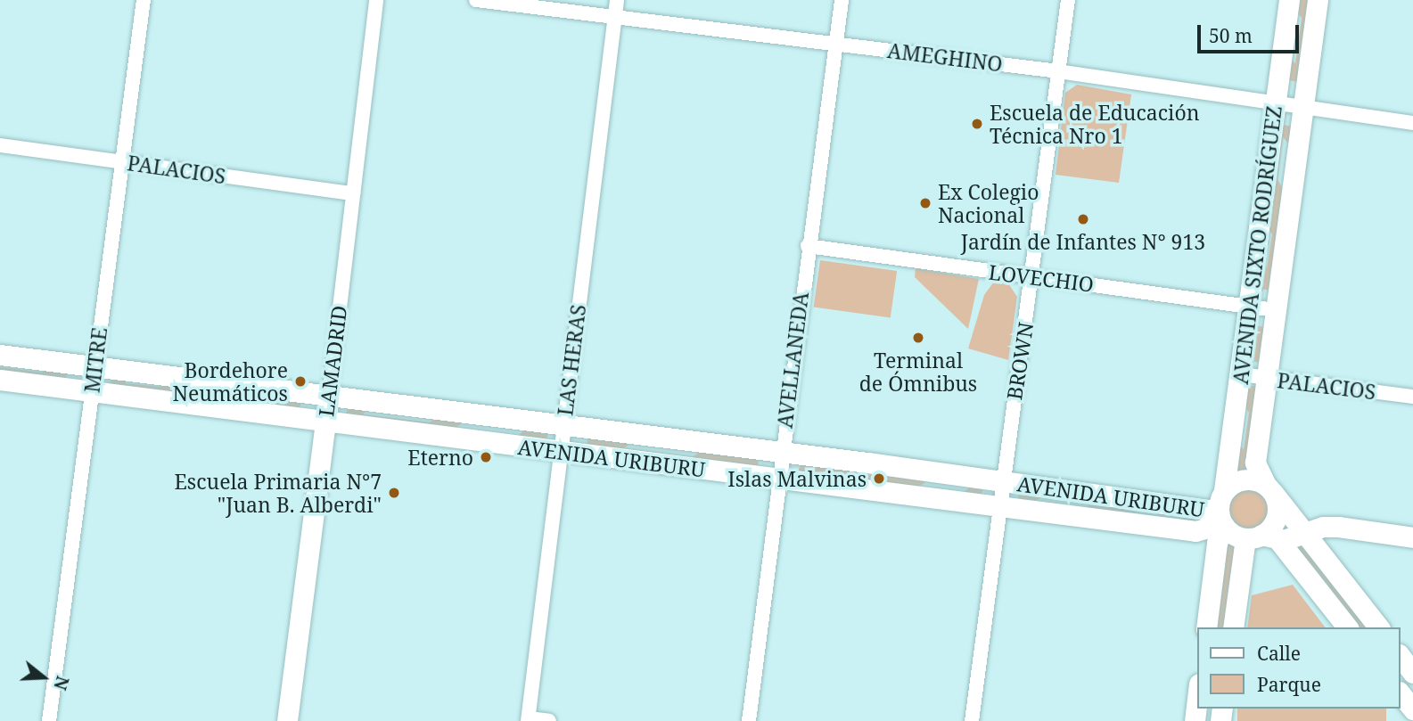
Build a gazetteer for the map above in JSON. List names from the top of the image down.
{
  "streets": {
    "main road": ["AVENIDA SIXTO RODRÍGUEZ", "LAMADRID", "AVENIDA URIBURU"],
    "street": [
      "AMEGHINO",
      "PALACIOS",
      "LOVECHIO",
      "MITRE",
      "LAS HERAS",
      "AVELLANEDA",
      "BROWN"
    ]
  },
  "crossings": [
    ["AMEGHINO", "AVENIDA SIXTO RODRÍGUEZ"],
    ["AMEGHINO", "LAS HERAS"],
    ["AMEGHINO", "AVELLANEDA"],
    ["AMEGHINO", "BROWN"],
    ["PALACIOS", "AVENIDA SIXTO RODRÍGUEZ"],
    ["PALACIOS", "MITRE"],
    ["PALACIOS", "LAMADRID"],
    ["AVENIDA SIXTO RODRÍGUEZ", "LOVECHIO"],
    ["AVENIDA SIXTO RODRÍGUEZ", "AVENIDA URIBURU"],
    ["LOVECHIO", "AVELLANEDA"],
    ["LOVECHIO", "BROWN"],
    ["MITRE", "AVENIDA URIBURU"],
    ["LAS HERAS", "AVENIDA URIBURU"],
    ["AVELLANEDA", "AVENIDA URIBURU"],
    ["LAMADRID", "AVENIDA URIBURU"],
    ["BROWN", "AVENIDA URIBURU"]
  ],
  "places": [
    "Escuela de Educación Técnica Nro 1",
    "Ex Colegio Nacional",
    "Jardín de Infantes N° 913",
    "Terminal de Ómnibus",
    "Bordehore Neumáticos",
    "Eterno",
    "Islas Malvinas",
    "Escuela Primaria N°7 \"Juan B. Alberdi\""
  ],
  "legend": ["Calle", "Parque"],
  "scale_bar": "50 m",
  "north": "right"
}
